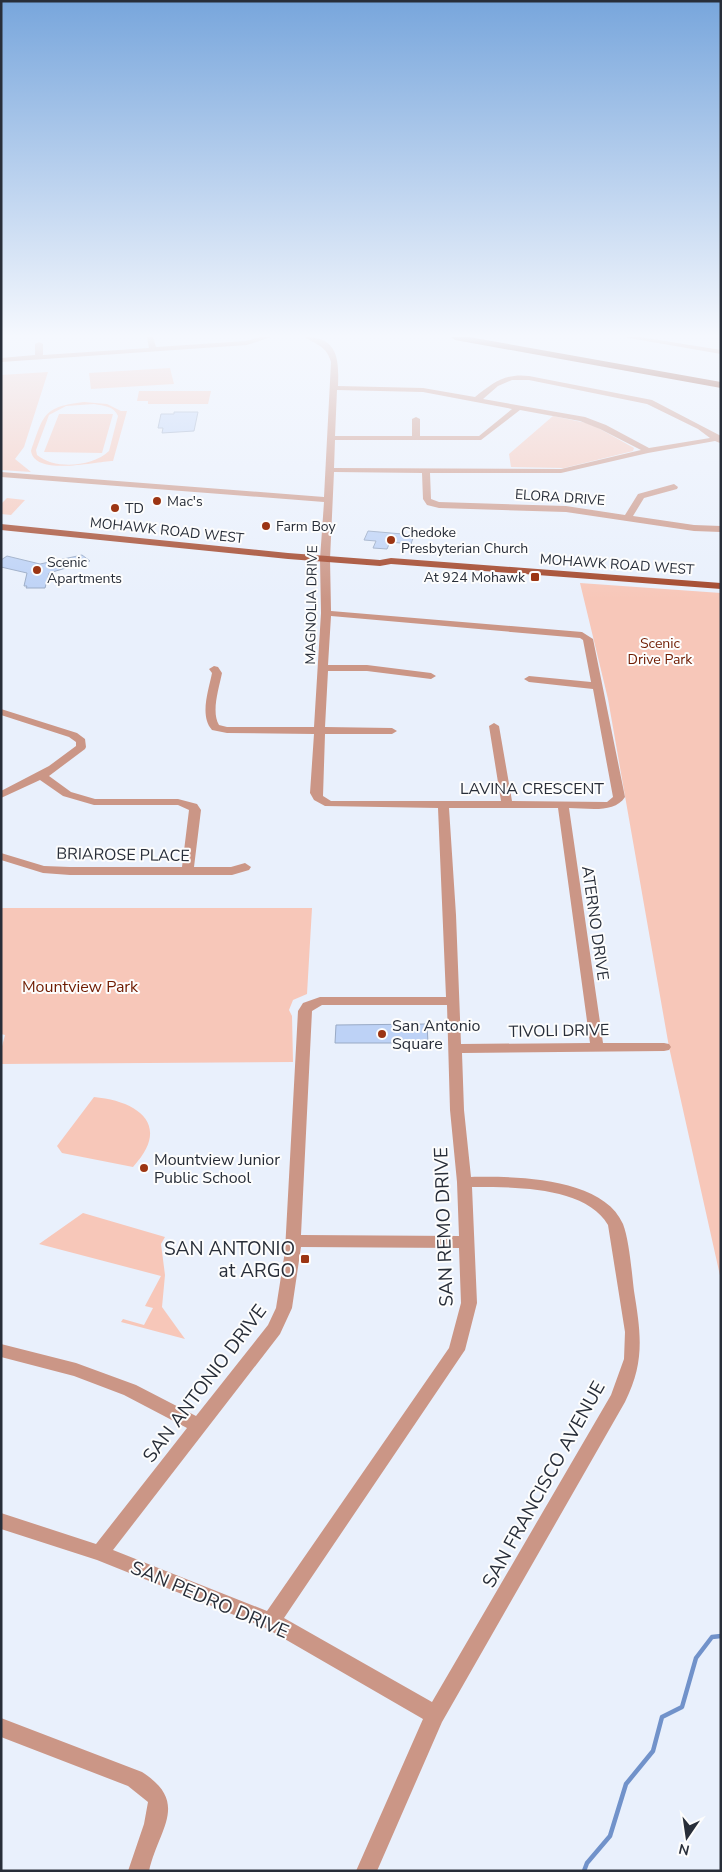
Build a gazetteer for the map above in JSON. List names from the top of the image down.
{
  "streets": {
    "main road": ["MOHAWK ROAD WEST"],
    "street": [
      "ELORA DRIVE",
      "MAGNOLIA DRIVE",
      "LAVINA CRESCENT",
      "BRIAROSE PLACE",
      "ATERNO DRIVE",
      "TIVOLI DRIVE",
      "SAN REMO DRIVE",
      "SAN ANTONIO DRIVE",
      "SAN FRANCISCO AVENUE",
      "SAN PEDRO DRIVE"
    ]
  },
  "crossings": [
    ["MOHAWK ROAD WEST", "MAGNOLIA DRIVE"],
    ["MAGNOLIA DRIVE", "LAVINA CRESCENT"],
    ["LAVINA CRESCENT", "ATERNO DRIVE"],
    ["LAVINA CRESCENT", "SAN REMO DRIVE"],
    ["ATERNO DRIVE", "TIVOLI DRIVE"],
    ["TIVOLI DRIVE", "SAN REMO DRIVE"],
    ["SAN REMO DRIVE", "SAN ANTONIO DRIVE"],
    ["SAN REMO DRIVE", "SAN FRANCISCO AVENUE"],
    ["SAN REMO DRIVE", "SAN PEDRO DRIVE"],
    ["SAN ANTONIO DRIVE", "SAN PEDRO DRIVE"],
    ["SAN FRANCISCO AVENUE", "SAN PEDRO DRIVE"]
  ],
  "parks": ["Scenic Drive Park", "Mountview Park"],
  "places": {
    "other": [
      "Mac's",
      "TD",
      "Farm Boy",
      "Chedoke Presbyterian Church",
      "Scenic Apartments",
      "San Antonio Square",
      "Mountview Junior Public School"
    ],
    "transit": ["At 924 Mohawk", "SAN ANTONIO at ARGO"]
  },
  "north": "bottom"
}
